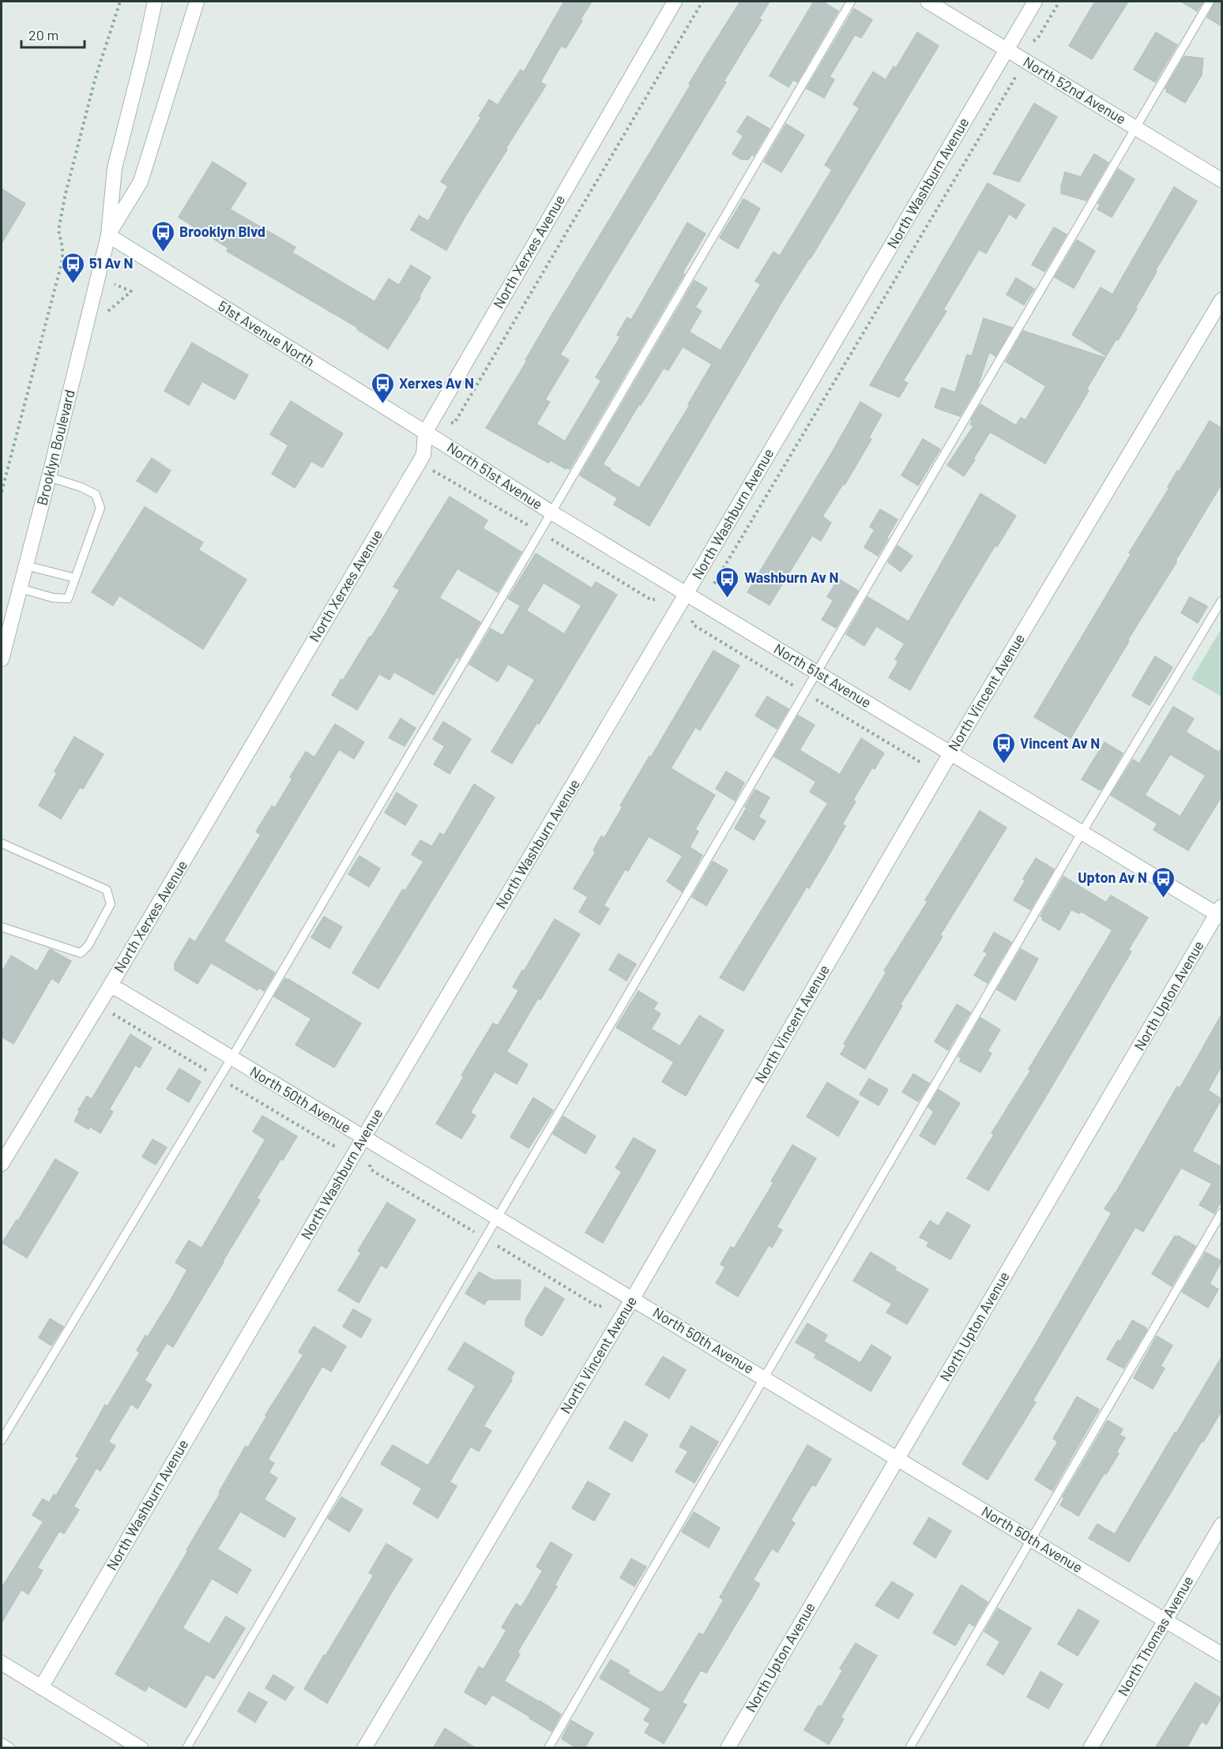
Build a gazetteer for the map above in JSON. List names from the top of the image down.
{
  "streets": {
    "street": [
      "North 52nd Avenue",
      "North Washburn Avenue",
      "North Xerxes Avenue",
      "51st Avenue North",
      "Brooklyn Boulevard",
      "North 51st Avenue",
      "North Vincent Avenue",
      "North Upton Avenue",
      "North 50th Avenue",
      "North Thomas Avenue"
    ]
  },
  "crossings": [
    ["North 52nd Avenue", "North Washburn Avenue"],
    ["North Washburn Avenue", "North 51st Avenue"],
    ["North Washburn Avenue", "North 50th Avenue"],
    ["North Xerxes Avenue", "51st Avenue North"],
    ["North Xerxes Avenue", "North 51st Avenue"],
    ["North Xerxes Avenue", "North 50th Avenue"],
    ["51st Avenue North", "Brooklyn Boulevard"],
    ["51st Avenue North", "North 51st Avenue"],
    ["North 51st Avenue", "North Vincent Avenue"],
    ["North 51st Avenue", "North Upton Avenue"],
    ["North Vincent Avenue", "North 50th Avenue"],
    ["North Upton Avenue", "North 50th Avenue"],
    ["North 50th Avenue", "North Thomas Avenue"]
  ],
  "places": {
    "bus stop": [
      "Brooklyn Blvd",
      "51 Av N",
      "Xerxes Av N",
      "Washburn Av N",
      "Vincent Av N",
      "Upton Av N"
    ]
  },
  "scale_bar": "20 m"
}
